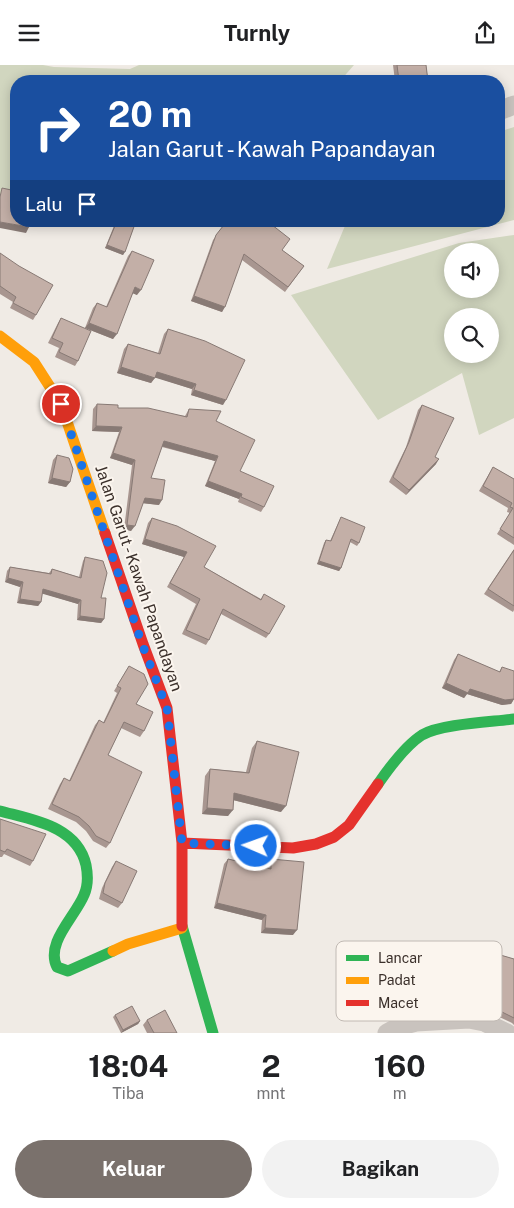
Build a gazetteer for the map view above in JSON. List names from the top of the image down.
{
  "streets": {
    "street": ["Jalan Garut - Kawah Papandayan"]
  },
  "legend": ["Lancar", "Padat", "Macet"],
  "page": {
    "header": "Turnly",
    "turn": ["20 m", "Jalan Garut - Kawah Papandayan"],
    "then": "Lalu",
    "eta": [
      "18:04",
      "Tiba",
      "2",
      "mnt",
      "160",
      "m"
    ],
    "buttons": ["Keluar", "Bagikan"]
  }
}
